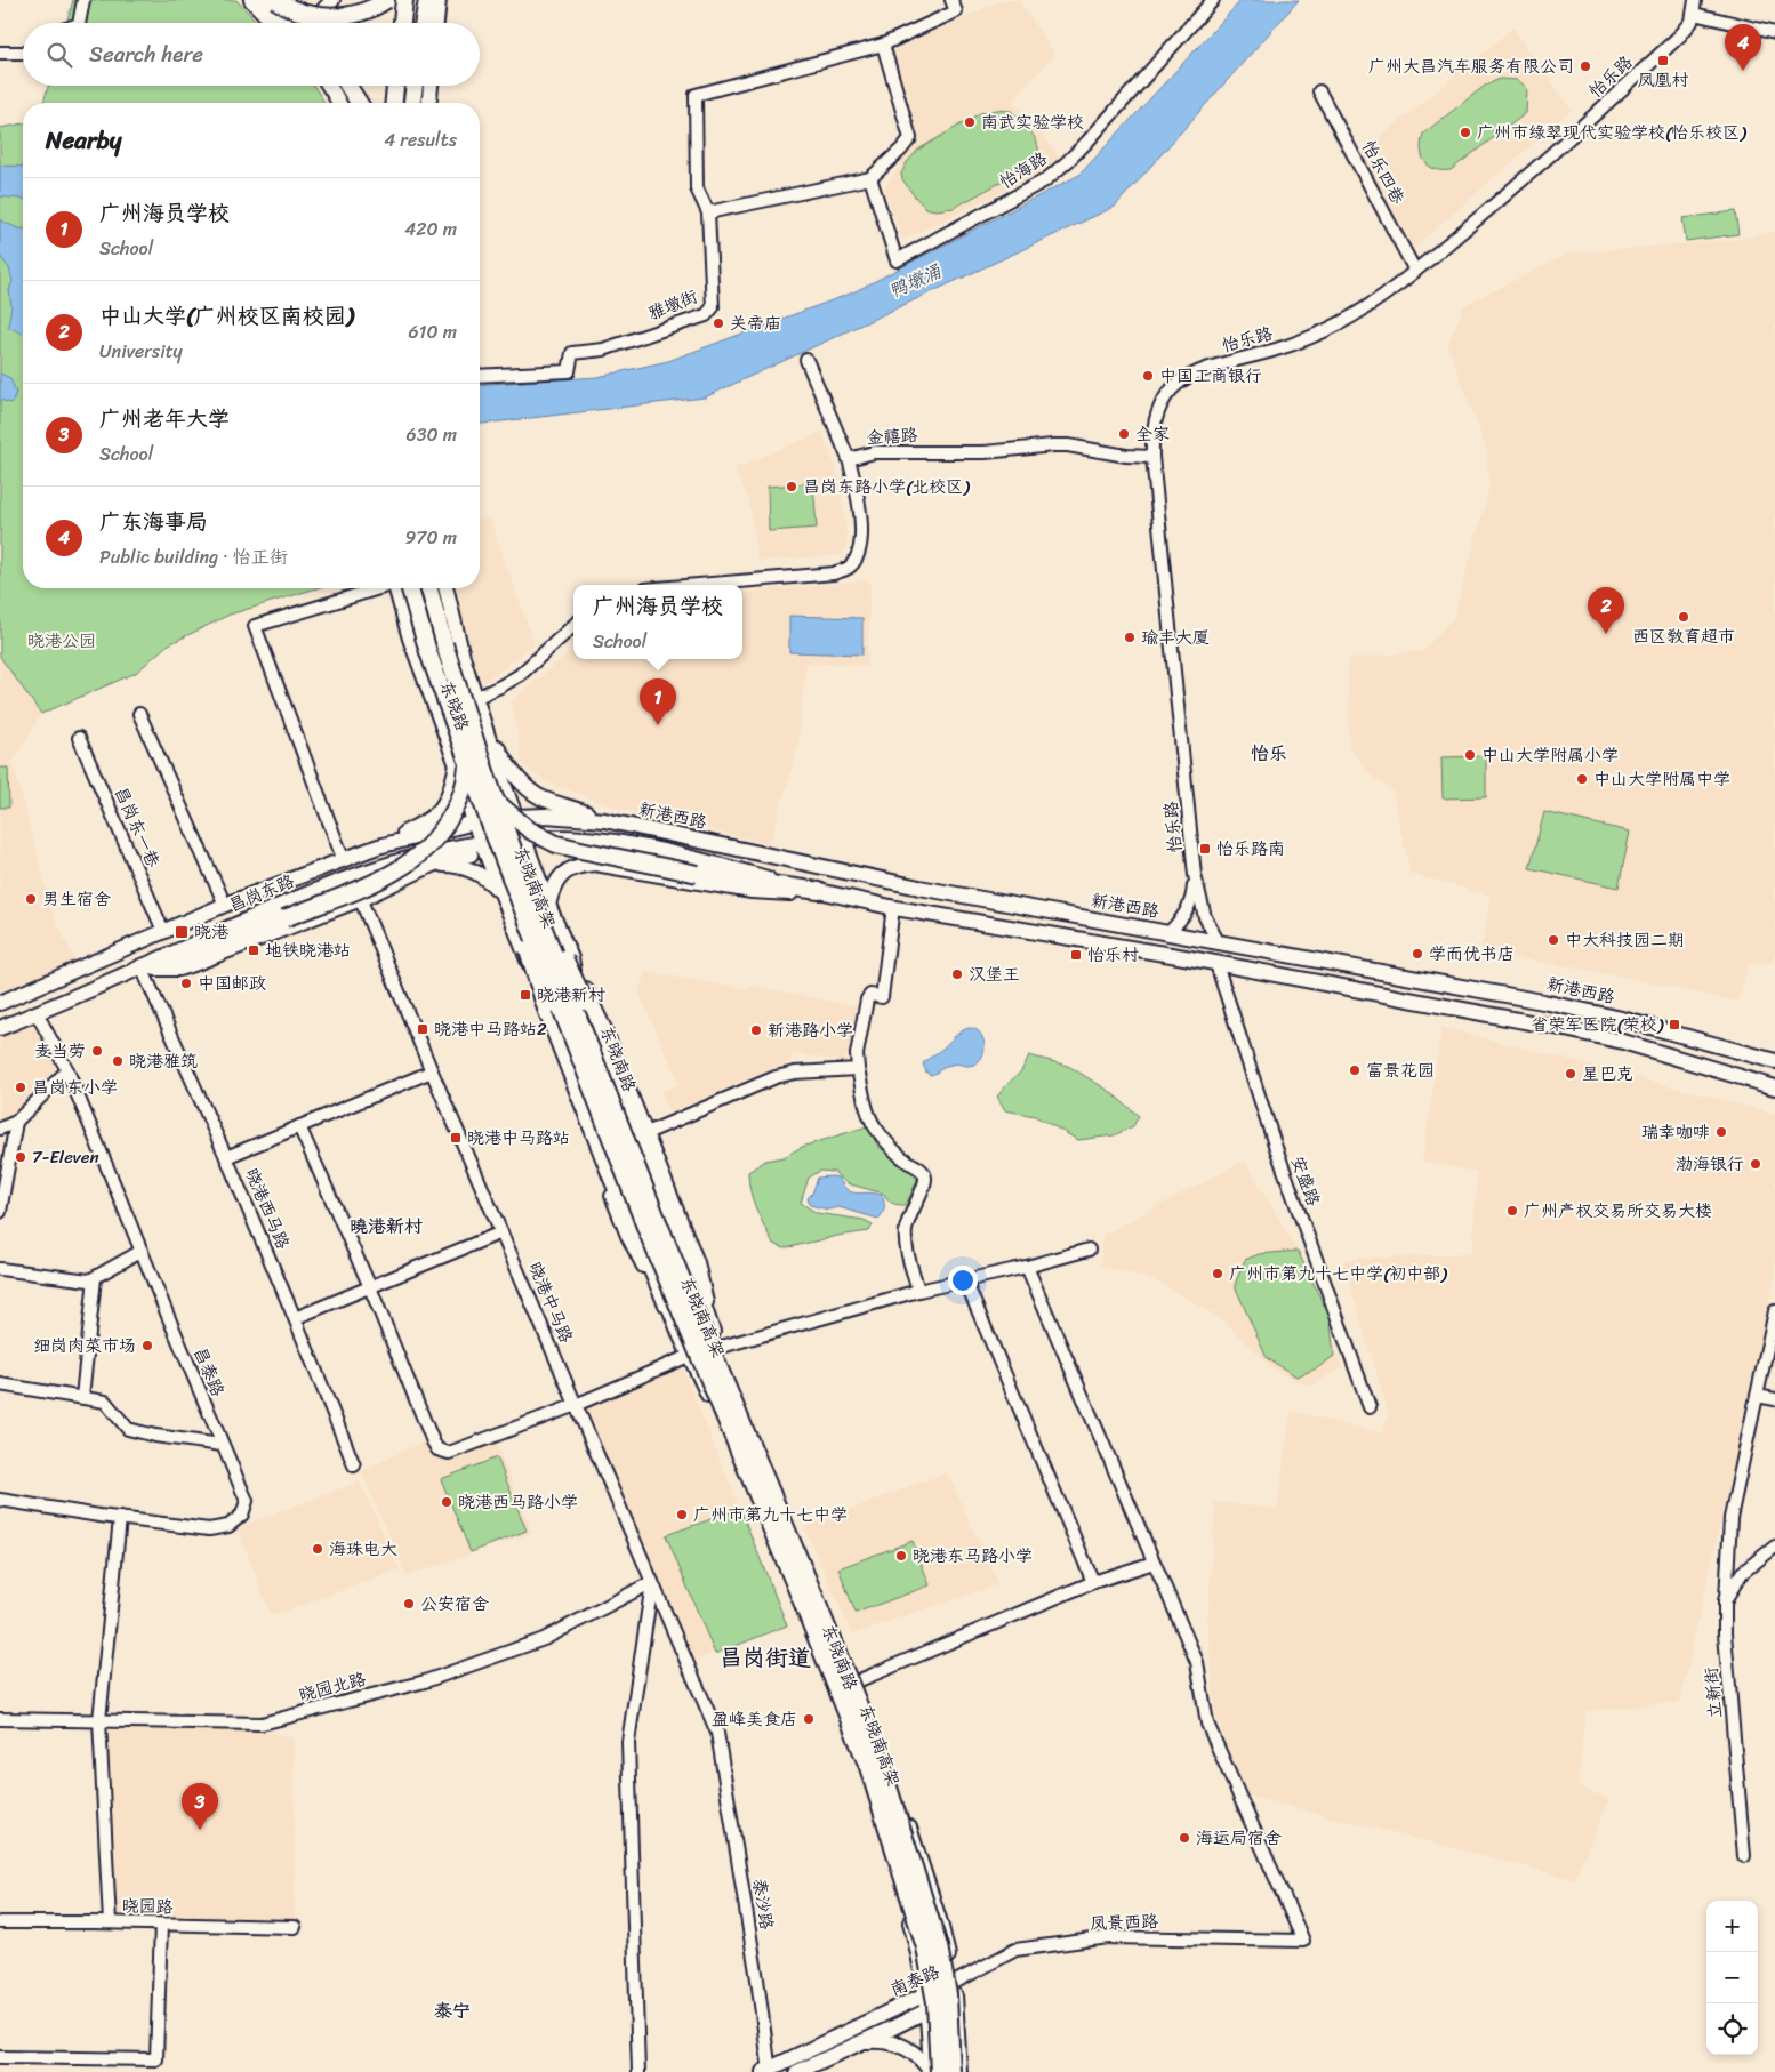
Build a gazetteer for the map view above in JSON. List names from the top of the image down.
{
  "streets": {
    "highway": ["东晓南高架"],
    "main road": [
      "东晓路",
      "新港西路",
      "昌岗东路",
      "东晓南路",
      "南泰路"
    ],
    "street": [
      "怡乐路",
      "怡海路",
      "怡乐四巷",
      "雅墩街",
      "金禧路",
      "昌岗东一巷",
      "安盛路",
      "晓港西马路",
      "晓港中马路",
      "昌泰路",
      "晓园北路",
      "立新街",
      "泰沙路",
      "晓园路",
      "凤景西路"
    ]
  },
  "crossings": [
    ["怡乐路", "怡乐四巷"],
    ["怡乐路", "金禧路"],
    ["东晓路", "新港西路"],
    ["东晓路", "东晓南高架"],
    ["东晓路", "昌岗东路"],
    ["东晓路", "东晓南路"],
    ["新港西路", "昌岗东路"],
    ["昌岗东一巷", "昌岗东路"],
    ["东晓南高架", "东晓南路"],
    ["昌岗东路", "东晓南路"],
    ["昌岗东路", "晓港西马路"],
    ["昌岗东路", "晓港中马路"],
    ["昌岗东路", "昌泰路"],
    ["东晓南路", "凤景西路"],
    ["东晓南路", "南泰路"],
    ["晓港中马路", "晓园北路"],
    ["晓港中马路", "泰沙路"],
    ["泰沙路", "南泰路"],
    ["凤景西路", "南泰路"]
  ],
  "districts": [
    "怡乐",
    "曉港新村",
    "昌岗街道",
    "泰宁"
  ],
  "water": ["鸭墩涌"],
  "parks": ["晓港公园"],
  "places": {
    "transit": [
      "凤凰村",
      "怡乐路南",
      "晓港",
      "地铁晓港站",
      "怡乐村",
      "晓港新村",
      "省荣军医院(荣校)",
      "晓港中马路站2",
      "晓港中马路站"
    ],
    "other": [
      "广州大昌汽车服务有限公司",
      "南武实验学校",
      "广州市绿翠现代实验学校(怡乐校区)",
      "关帝庙",
      "中国工商银行",
      "全家",
      "昌岗东路小学(北校区)",
      "西区教育超市",
      "瑜丰大厦",
      "中山大学附属小学",
      "中山大学附属中学",
      "男生宿舍",
      "中大科技园二期",
      "学而优书店",
      "汉堡王",
      "中国邮政",
      "新港路小学",
      "麦当劳",
      "晓港雅筑",
      "富景花园",
      "星巴克",
      "昌岗东小学",
      "瑞幸咖啡",
      "7-Eleven",
      "渤海银行",
      "广州产权交易所交易大楼",
      "广州市第九十七中学(初中部)",
      "细岗肉菜市场",
      "晓港西马路小学",
      "广州市第九十七中学",
      "海珠电大",
      "晓港东马路小学",
      "公安宿舍",
      "盈峰美食店",
      "海运局宿舍"
    ]
  },
  "page": {
    "search": "Search here",
    "pins": [
      "4",
      "2",
      "1",
      "3"
    ],
    "heading": ["Nearby", "4 results"],
    "list": [
      {
        "mark": "1",
        "name": "广州海员学校",
        "note": "School",
        "value": "420 m"
      },
      {
        "mark": "2",
        "name": "中山大学(广州校区南校园)",
        "note": "University",
        "value": "610 m"
      },
      {
        "mark": "3",
        "name": "广州老年大学",
        "note": "School",
        "value": "630 m"
      },
      {
        "mark": "4",
        "name": "广东海事局",
        "note": "Public building · 怡正街",
        "value": "970 m"
      }
    ],
    "popup": ["广州海员学校", "School"],
    "map_buttons": ["+", "−"]
  }
}
